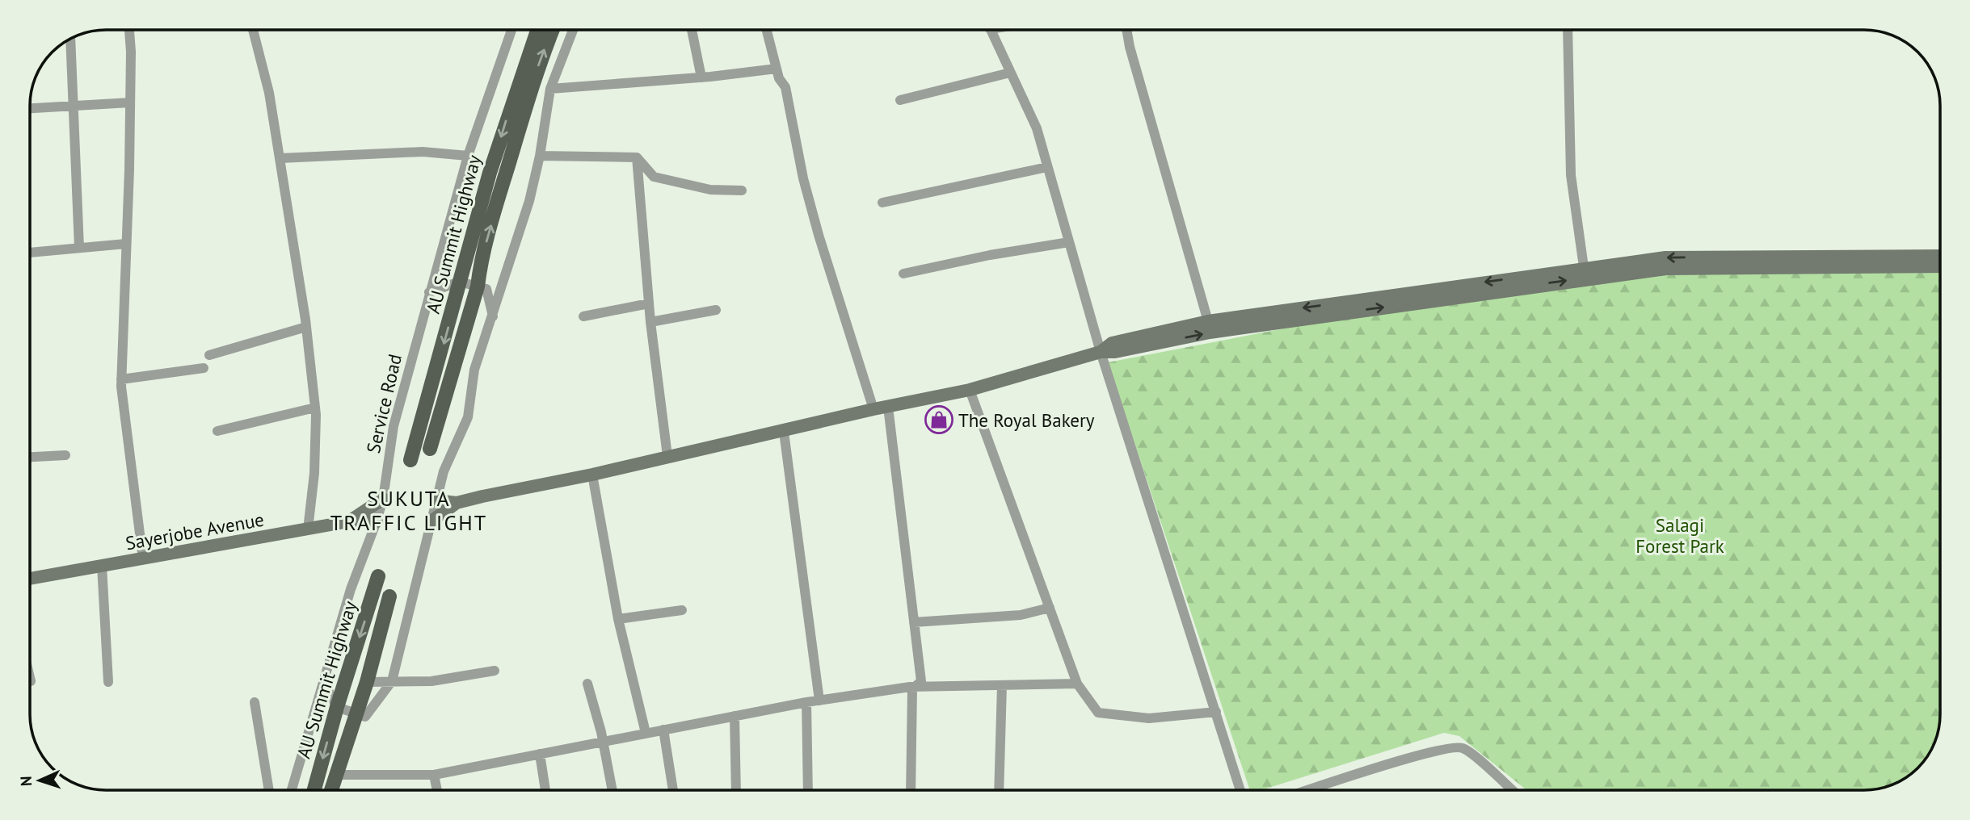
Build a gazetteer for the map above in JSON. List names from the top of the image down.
{
  "streets": {
    "main road": ["AU Summit Highway"],
    "street": ["Service Road", "Sayerjobe Avenue"]
  },
  "crossings": [
    ["Service Road", "Sayerjobe Avenue"]
  ],
  "districts": ["SUKUTA TRAFFIC LIGHT"],
  "parks": ["Salagi Forest Park"],
  "places": {
    "shop": ["The Royal Bakery"]
  },
  "north": "left"
}
